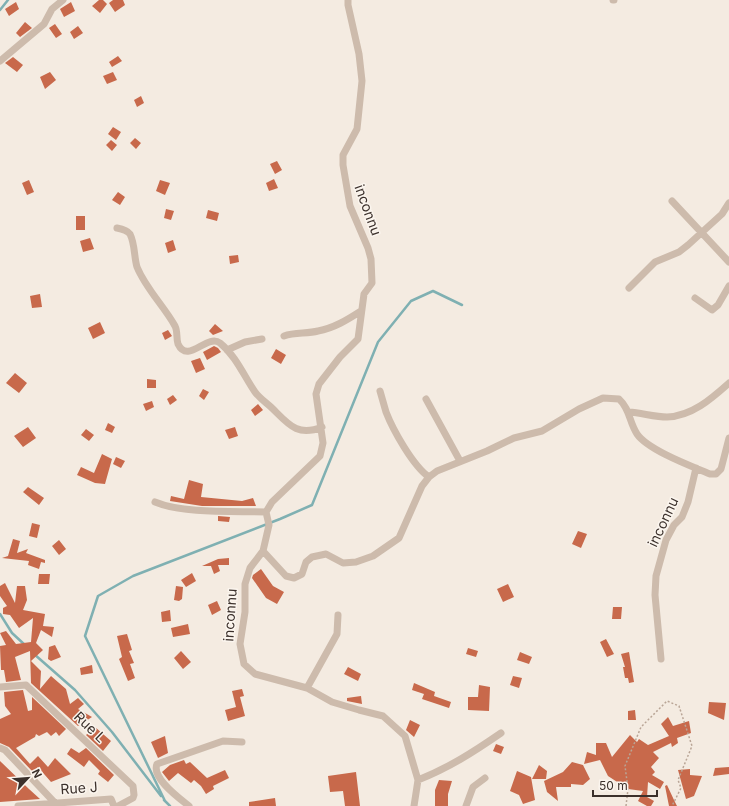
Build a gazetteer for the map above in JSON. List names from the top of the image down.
{
  "streets": {
    "street": ["inconnu", "Rue L", "Rue J"]
  },
  "scale_bar": "50 m",
  "north": "top right"
}
